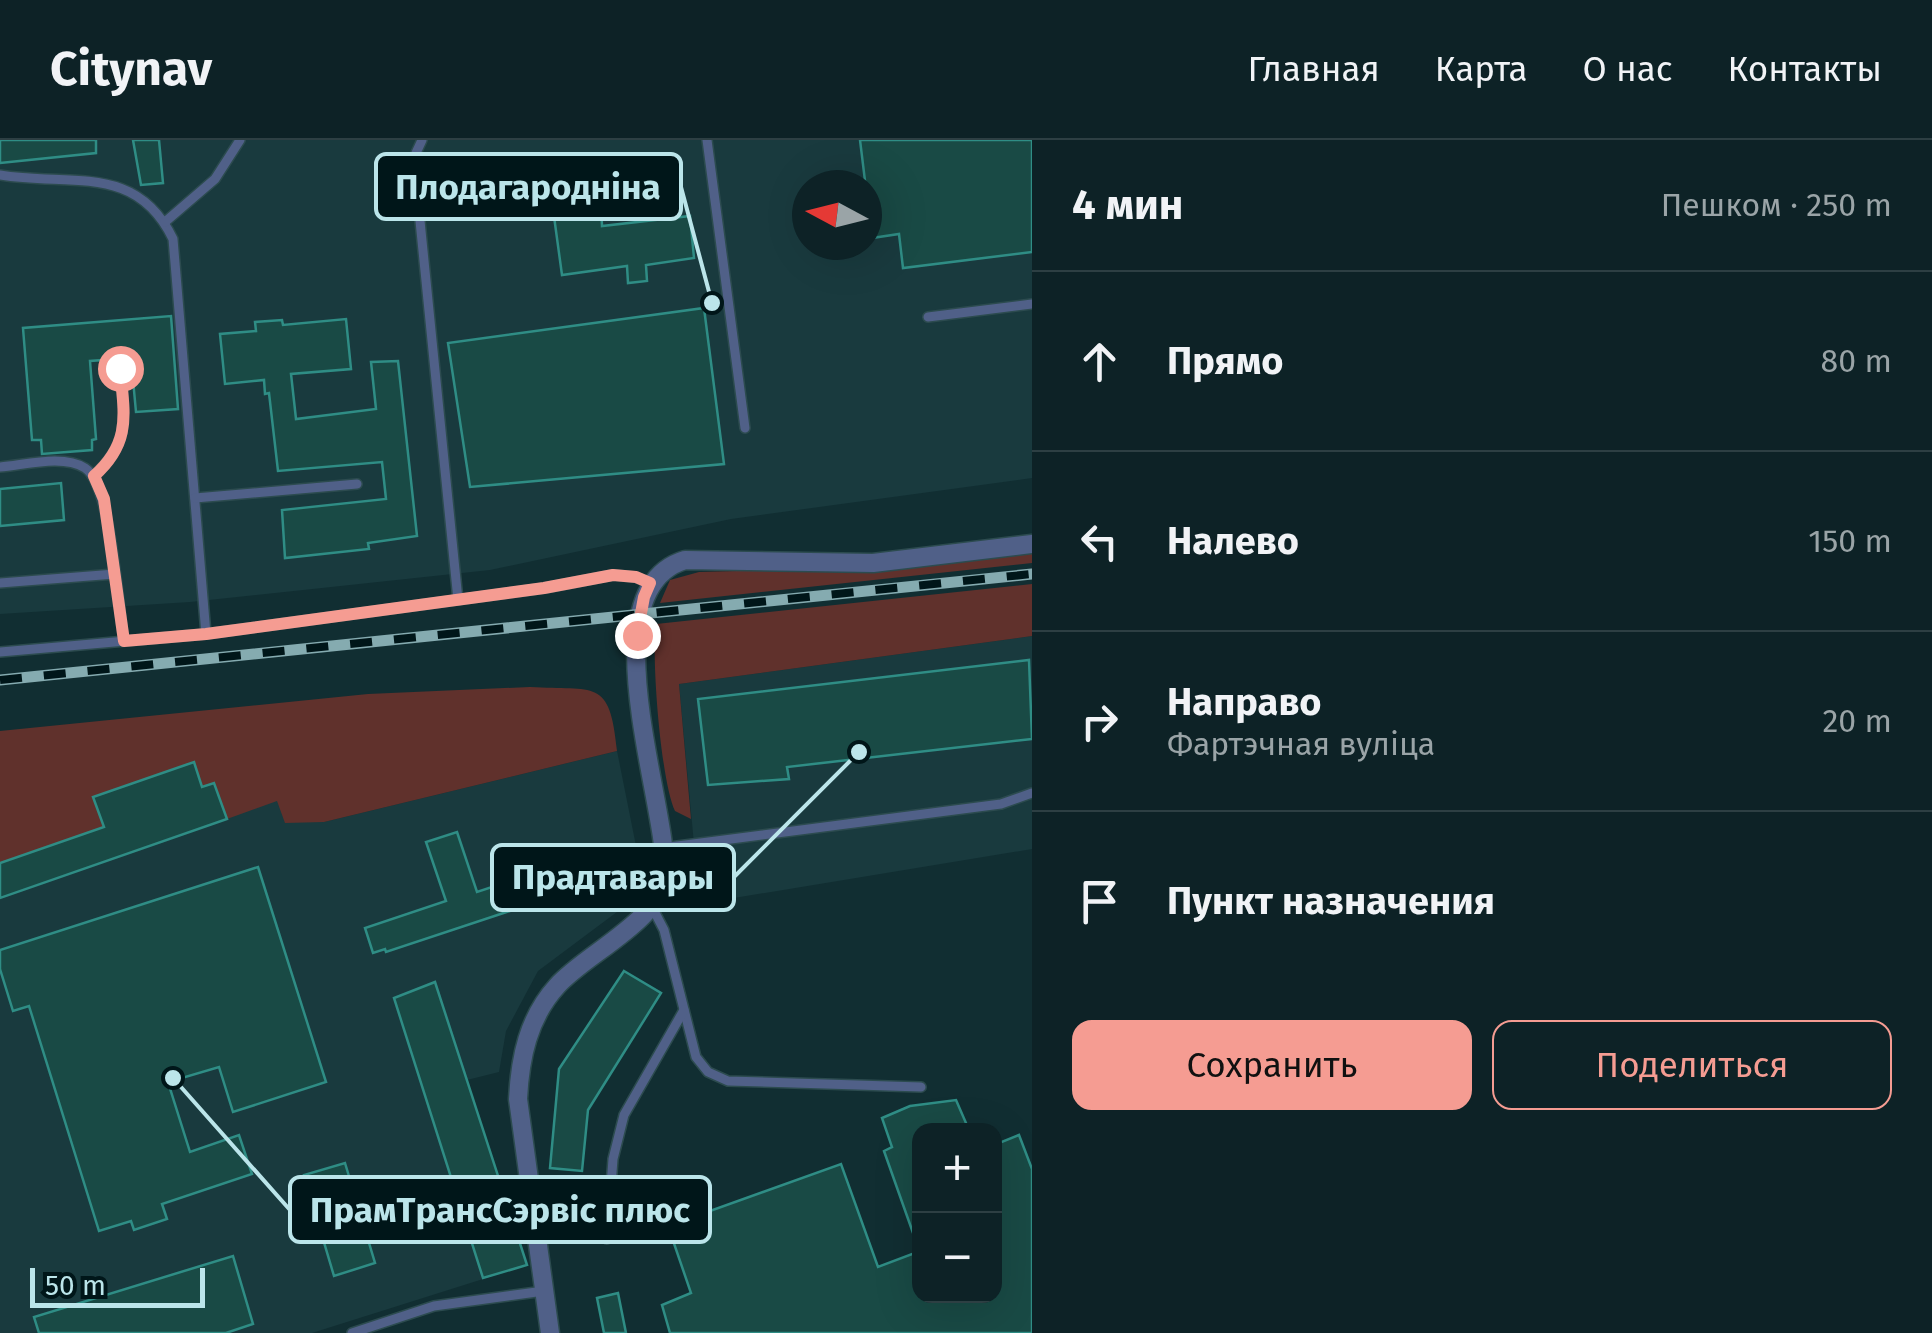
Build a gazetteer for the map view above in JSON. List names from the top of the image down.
{
  "places": ["Плодагародніна", "Прадтавары", "ПрамТрансСэрвіс плюс"],
  "scale_bar": "50 m",
  "north": "left",
  "page": {
    "header": "Citynav",
    "nav": [
      "Главная",
      "Карта",
      "О нас",
      "Контакты"
    ],
    "heading": ["4 мин", "Пешком · 250 m"],
    "list": [
      ["Прямо", "80 m"],
      ["Налево", "150 m"],
      ["Направо", "Фартэчная вуліца", "20 m"],
      "Пункт назначения"
    ],
    "buttons": ["Сохранить", "Поделиться"],
    "map_buttons": ["+", "−"],
    "scale": "50 m"
  }
}
